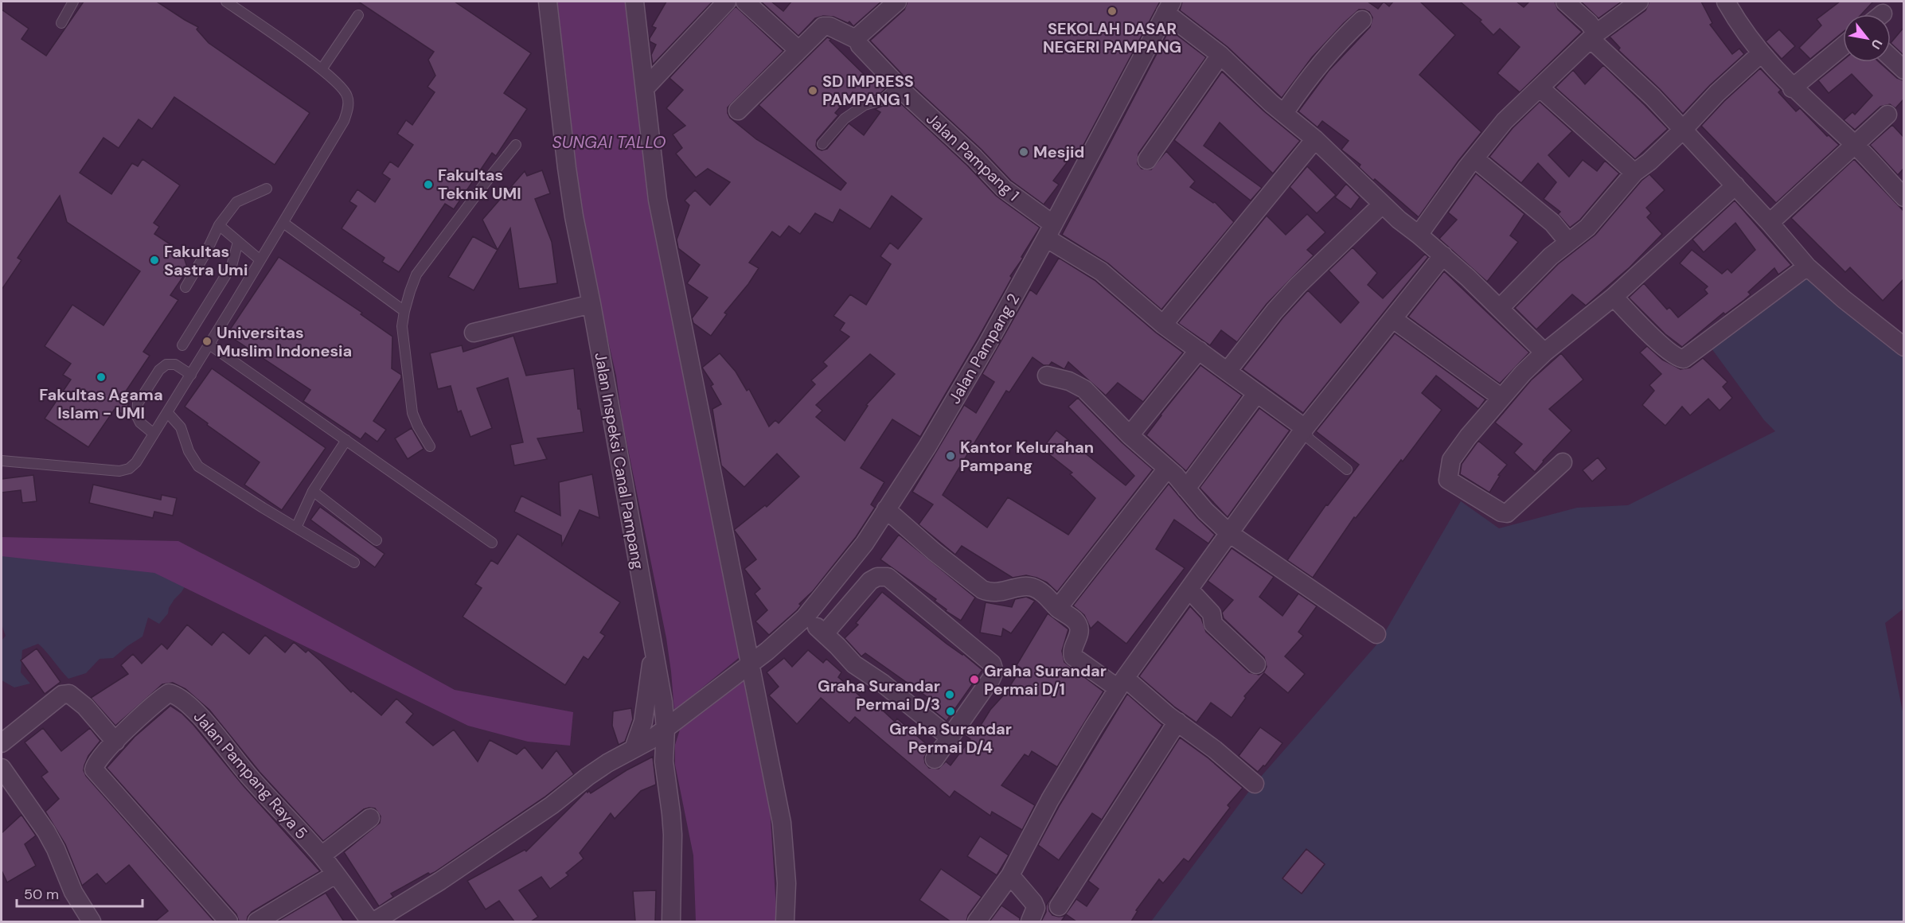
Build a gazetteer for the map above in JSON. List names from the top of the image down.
{
  "streets": {
    "street": [
      "Jalan Pampang 1",
      "Jalan Pampang 2",
      "Jalan Inspeksi Canal Pampang",
      "Jalan Pampang Raya 5"
    ]
  },
  "crossings": [
    ["Jalan Pampang 1", "Jalan Pampang 2"],
    ["Jalan Pampang 2", "Jalan Pampang Raya 5"],
    ["Jalan Inspeksi Canal Pampang", "Jalan Pampang Raya 5"]
  ],
  "water": ["SUNGAI TALLO"],
  "places": [
    "SEKOLAH DASAR NEGERI PAMPANG",
    "SD IMPRESS PAMPANG 1",
    "Mesjid",
    "Fakultas Teknik UMI",
    "Fakultas Sastra Umi",
    "Universitas Muslim Indonesia",
    "Fakultas Agama Islam - UMI",
    "Kantor Kelurahan Pampang",
    "Graha Surandar Permai D/1",
    "Graha Surandar Permai D/3",
    "Graha Surandar Permai D/4"
  ],
  "scale_bar": "50 m",
  "north": "bottom right"
}
